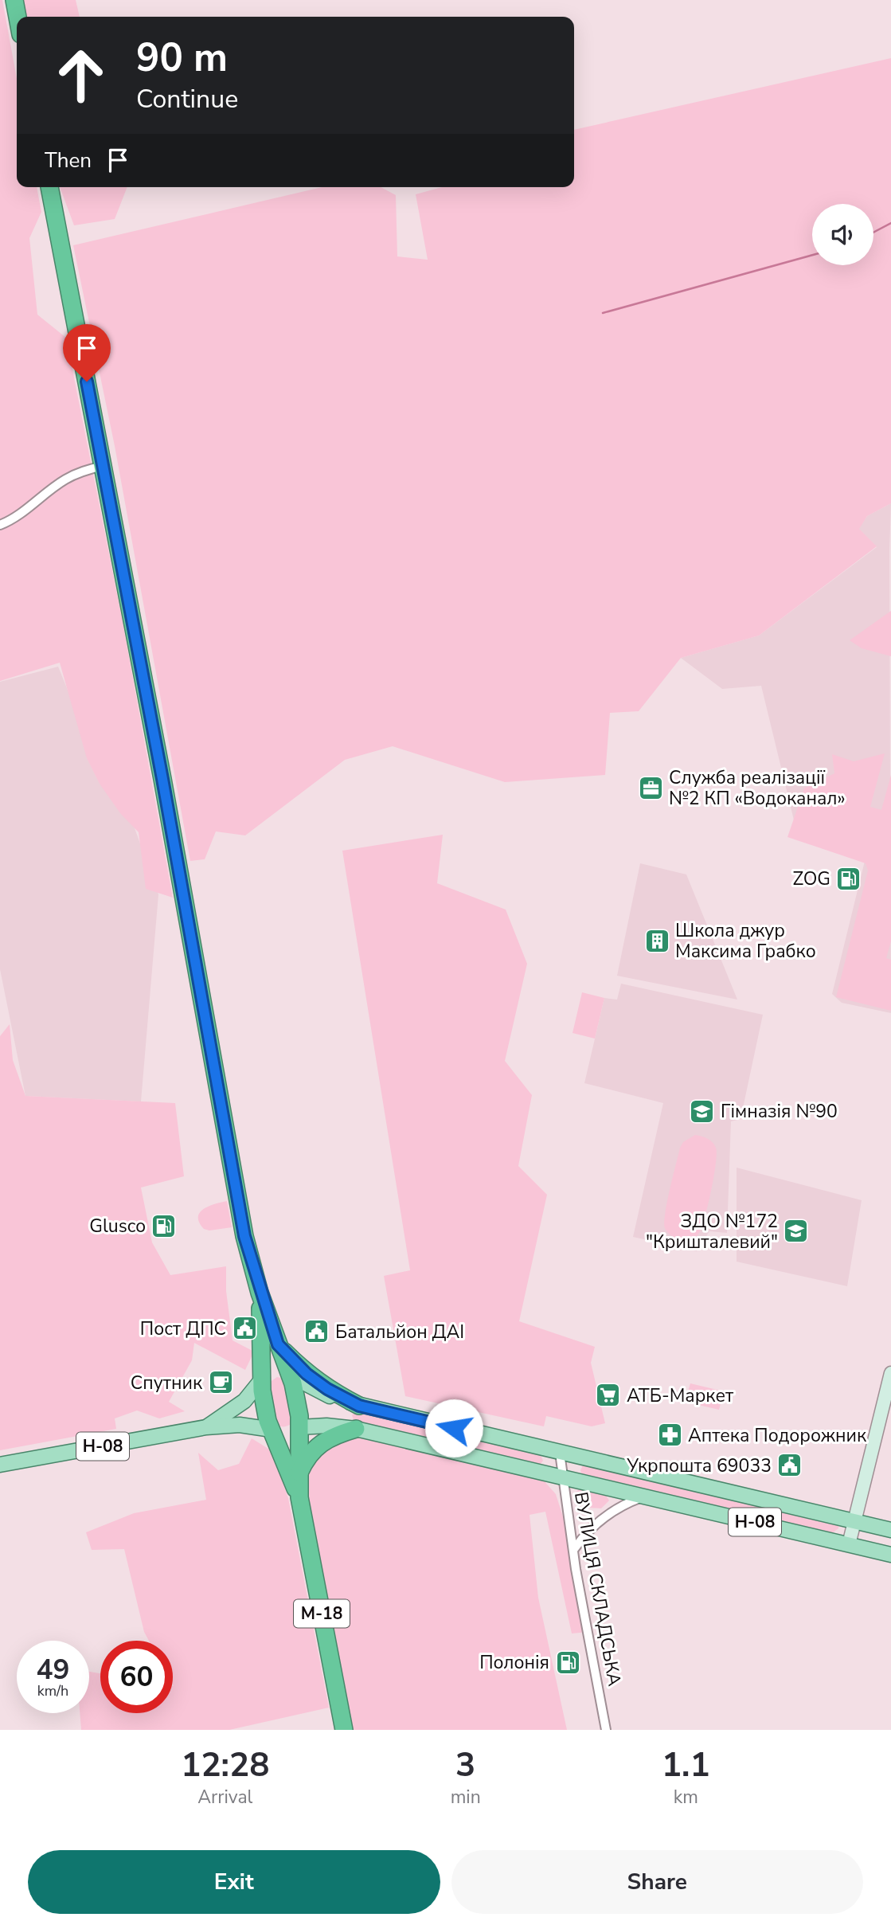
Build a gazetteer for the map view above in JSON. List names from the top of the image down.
{
  "streets": {
    "highway": ["Н-08", "М-18"],
    "street": ["ВУЛИЦЯ СКЛАДСЬКА"]
  },
  "crossings": [
    ["Н-08", "ВУЛИЦЯ СКЛАДСЬКА"],
    ["Н-08", "М-18"]
  ],
  "places": {
    "office": ["Служба реалізації №2 КП «Водоканал»"],
    "fuel station": ["ZOG", "Glusco", "Полонія"],
    "building": ["Школа джур Максима Грабко"],
    "school or university": ["Гімназія №90", "ЗДО №172 \"Кришталевий\""],
    "public building": ["Пост ДПС", "Батальйон ДАI", "Укрпошта 69033"],
    "cafe": ["Спутник"],
    "supermarket": ["АТБ-Маркет"],
    "pharmacy": ["Аптека Подорожник"]
  },
  "page": {
    "turn": ["90 m", "Continue"],
    "then": "Then",
    "speed": "49 km/h",
    "limit": "60",
    "eta": [
      "12:28",
      "Arrival",
      "3",
      "min",
      "1.1",
      "km"
    ],
    "buttons": ["Exit", "Share"]
  }
}
